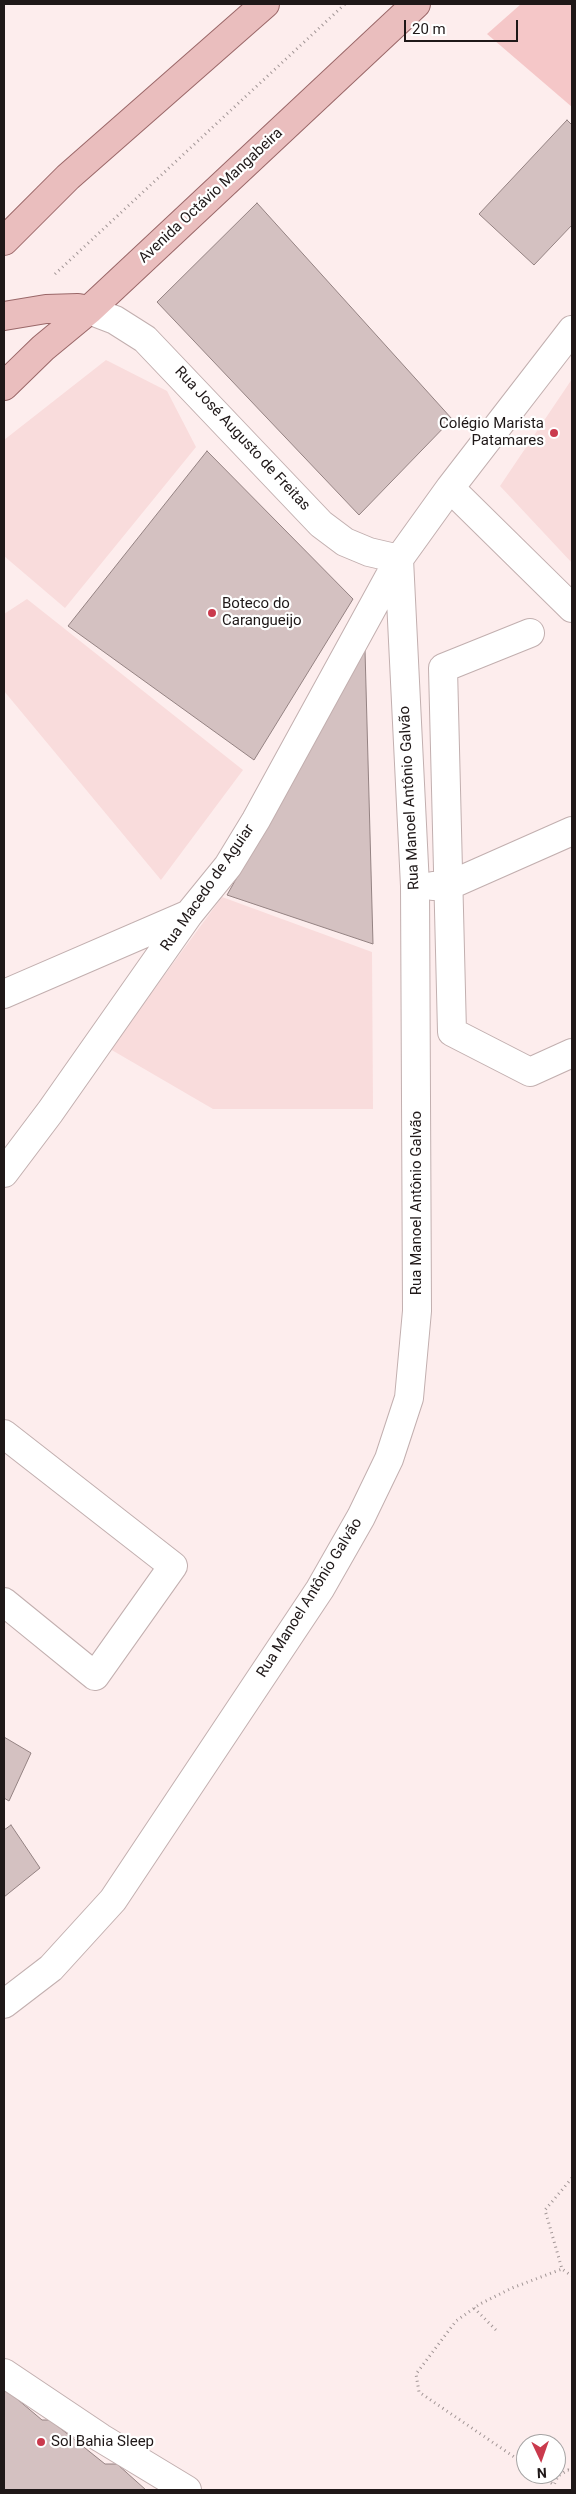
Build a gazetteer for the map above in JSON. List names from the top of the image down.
{
  "streets": {
    "main road": ["Avenida Octávio Mangabeira"],
    "street": ["Rua José Augusto de Freitas", "Rua Manoel Antônio Galvão", "Rua Macedo de Aguiar"]
  },
  "crossings": [
    ["Avenida Octávio Mangabeira", "Rua José Augusto de Freitas"],
    ["Rua José Augusto de Freitas", "Rua Manoel Antônio Galvão"],
    ["Rua José Augusto de Freitas", "Rua Macedo de Aguiar"],
    ["Rua Manoel Antônio Galvão", "Rua Macedo de Aguiar"]
  ],
  "places": ["Colégio Marista Patamares", "Boteco do Carangueijo", "Sol Bahia Sleep"],
  "scale_bar": "20 m",
  "north": "bottom"
}
